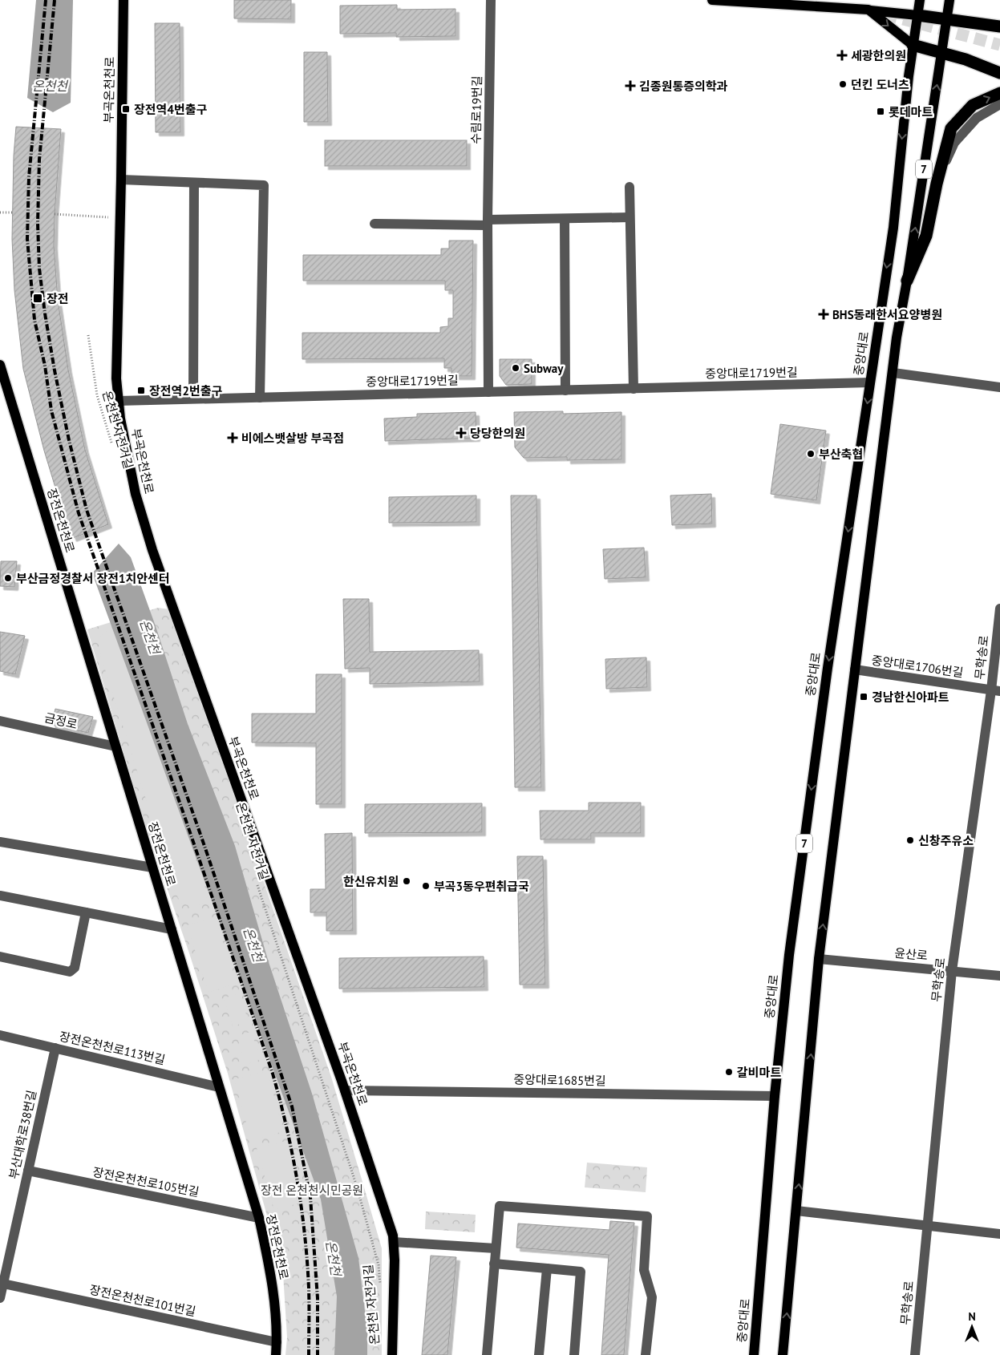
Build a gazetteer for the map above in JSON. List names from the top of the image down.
{
  "streets": {
    "main road": [
      "부곡온천천로",
      "7",
      "중앙대로",
      "장전온천천로"
    ],
    "street": [
      "수림로19번길",
      "중앙대로1719번길",
      "무학송로",
      "중앙대로1706번길",
      "금정로",
      "윤산로",
      "장전온천천로113번길",
      "중앙대로1685번길",
      "부산대학로38번길",
      "장전온천천로105번길",
      "장전온천천로101번길"
    ],
    "path": ["온천천 자전거길"]
  },
  "crossings": [
    ["부곡온천천로", "중앙대로1719번길"],
    ["부곡온천천로", "중앙대로1685번길"],
    ["수림로19번길", "중앙대로1719번길"],
    ["7", "중앙대로1706번길"],
    ["7", "윤산로"],
    ["중앙대로", "중앙대로1719번길"],
    ["중앙대로", "중앙대로1685번길"],
    ["장전온천천로", "금정로"],
    ["장전온천천로", "장전온천천로113번길"],
    ["장전온천천로", "장전온천천로105번길"],
    ["장전온천천로", "장전온천천로101번길"],
    ["무학송로", "중앙대로1706번길"],
    ["무학송로", "윤산로"],
    ["장전온천천로113번길", "부산대학로38번길"],
    ["부산대학로38번길", "장전온천천로105번길"],
    ["부산대학로38번길", "장전온천천로101번길"]
  ],
  "water": ["온천천"],
  "parks": ["장전 온천천시민공원"],
  "places": {
    "health": [
      "세광한의원",
      "김종원통증의학과",
      "BHS동래한서요양병원",
      "당당한의원",
      "비에스뱃살방 부곡점"
    ],
    "other": [
      "던킨 도너츠",
      "Subway",
      "부산축협",
      "부산금정경찰서 장전1치안센터",
      "신창주유소",
      "한신유치원",
      "부곡3동우편취급국",
      "갈비마트"
    ],
    "transit": [
      "장전역4번출구",
      "롯데마트",
      "장전",
      "장전역2번출구",
      "경남한신아파트"
    ]
  },
  "north": "top"
}
